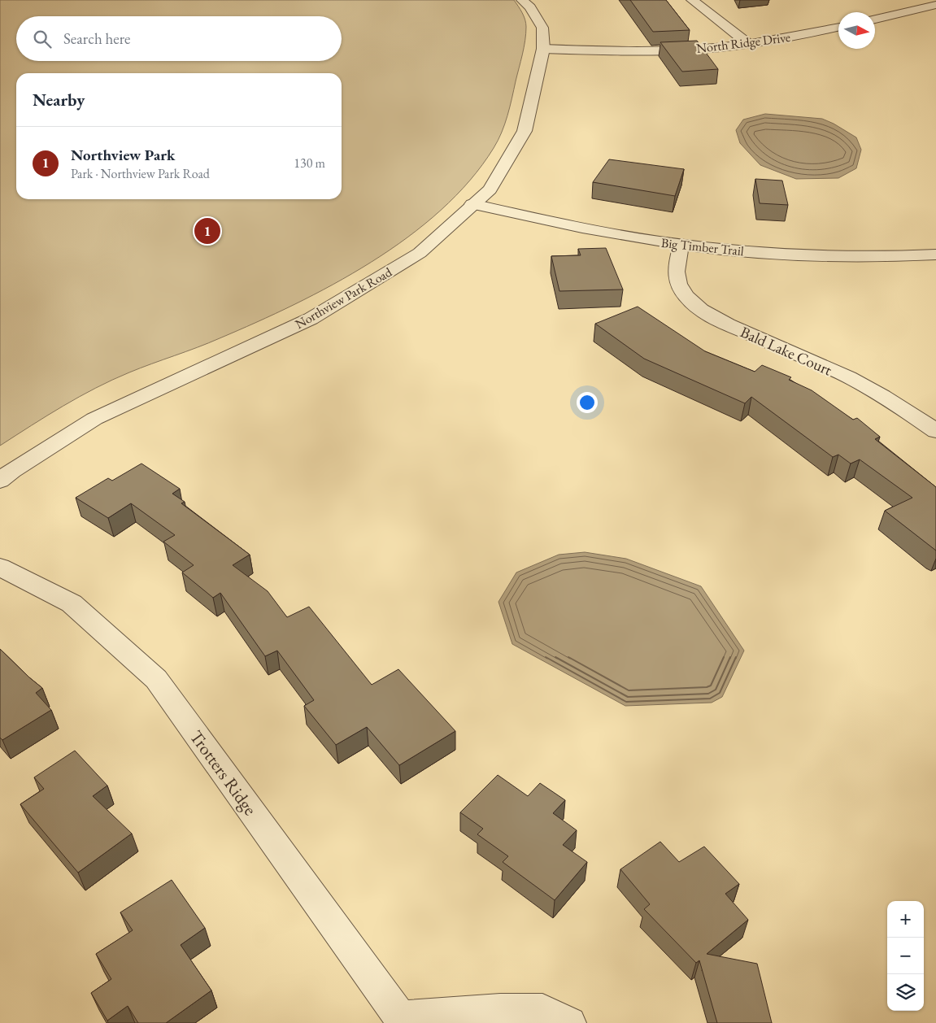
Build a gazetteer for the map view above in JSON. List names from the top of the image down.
{
  "streets": {
    "street": [
      "North Ridge Drive",
      "Big Timber Trail",
      "Northview Park Road",
      "Bald Lake Court",
      "Trotters Ridge"
    ]
  },
  "crossings": [
    ["North Ridge Drive", "Northview Park Road"],
    ["Big Timber Trail", "Northview Park Road"],
    ["Big Timber Trail", "Bald Lake Court"]
  ],
  "north": "right",
  "page": {
    "search": "Search here",
    "heading": "Nearby",
    "list": [
      {
        "mark": "1",
        "name": "Northview Park",
        "note": "Park · Northview Park Road",
        "value": "130 m"
      }
    ],
    "pins": "1",
    "map_buttons": ["+", "−"]
  }
}
